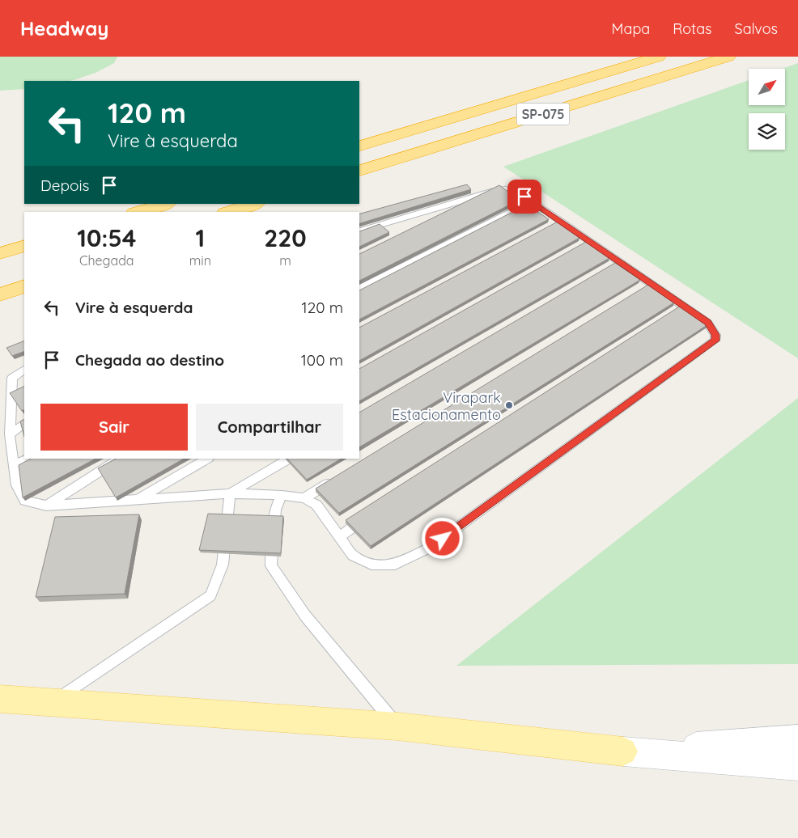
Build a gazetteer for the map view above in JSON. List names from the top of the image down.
{
  "streets": {
    "highway": ["SP-075"]
  },
  "places": ["Virapark Estacionamento"],
  "north": "top right",
  "page": {
    "header": "Headway",
    "nav": ["Mapa", "Rotas", "Salvos"],
    "turn": ["120 m", "Vire à esquerda"],
    "then": "Depois",
    "eta": [
      "10:54",
      "Chegada",
      "1",
      "min",
      "220",
      "m"
    ],
    "list": [
      {
        "name": "Vire à esquerda",
        "value": "120 m"
      },
      {
        "name": "Chegada ao destino",
        "value": "100 m"
      }
    ],
    "buttons": ["Sair", "Compartilhar"]
  }
}
